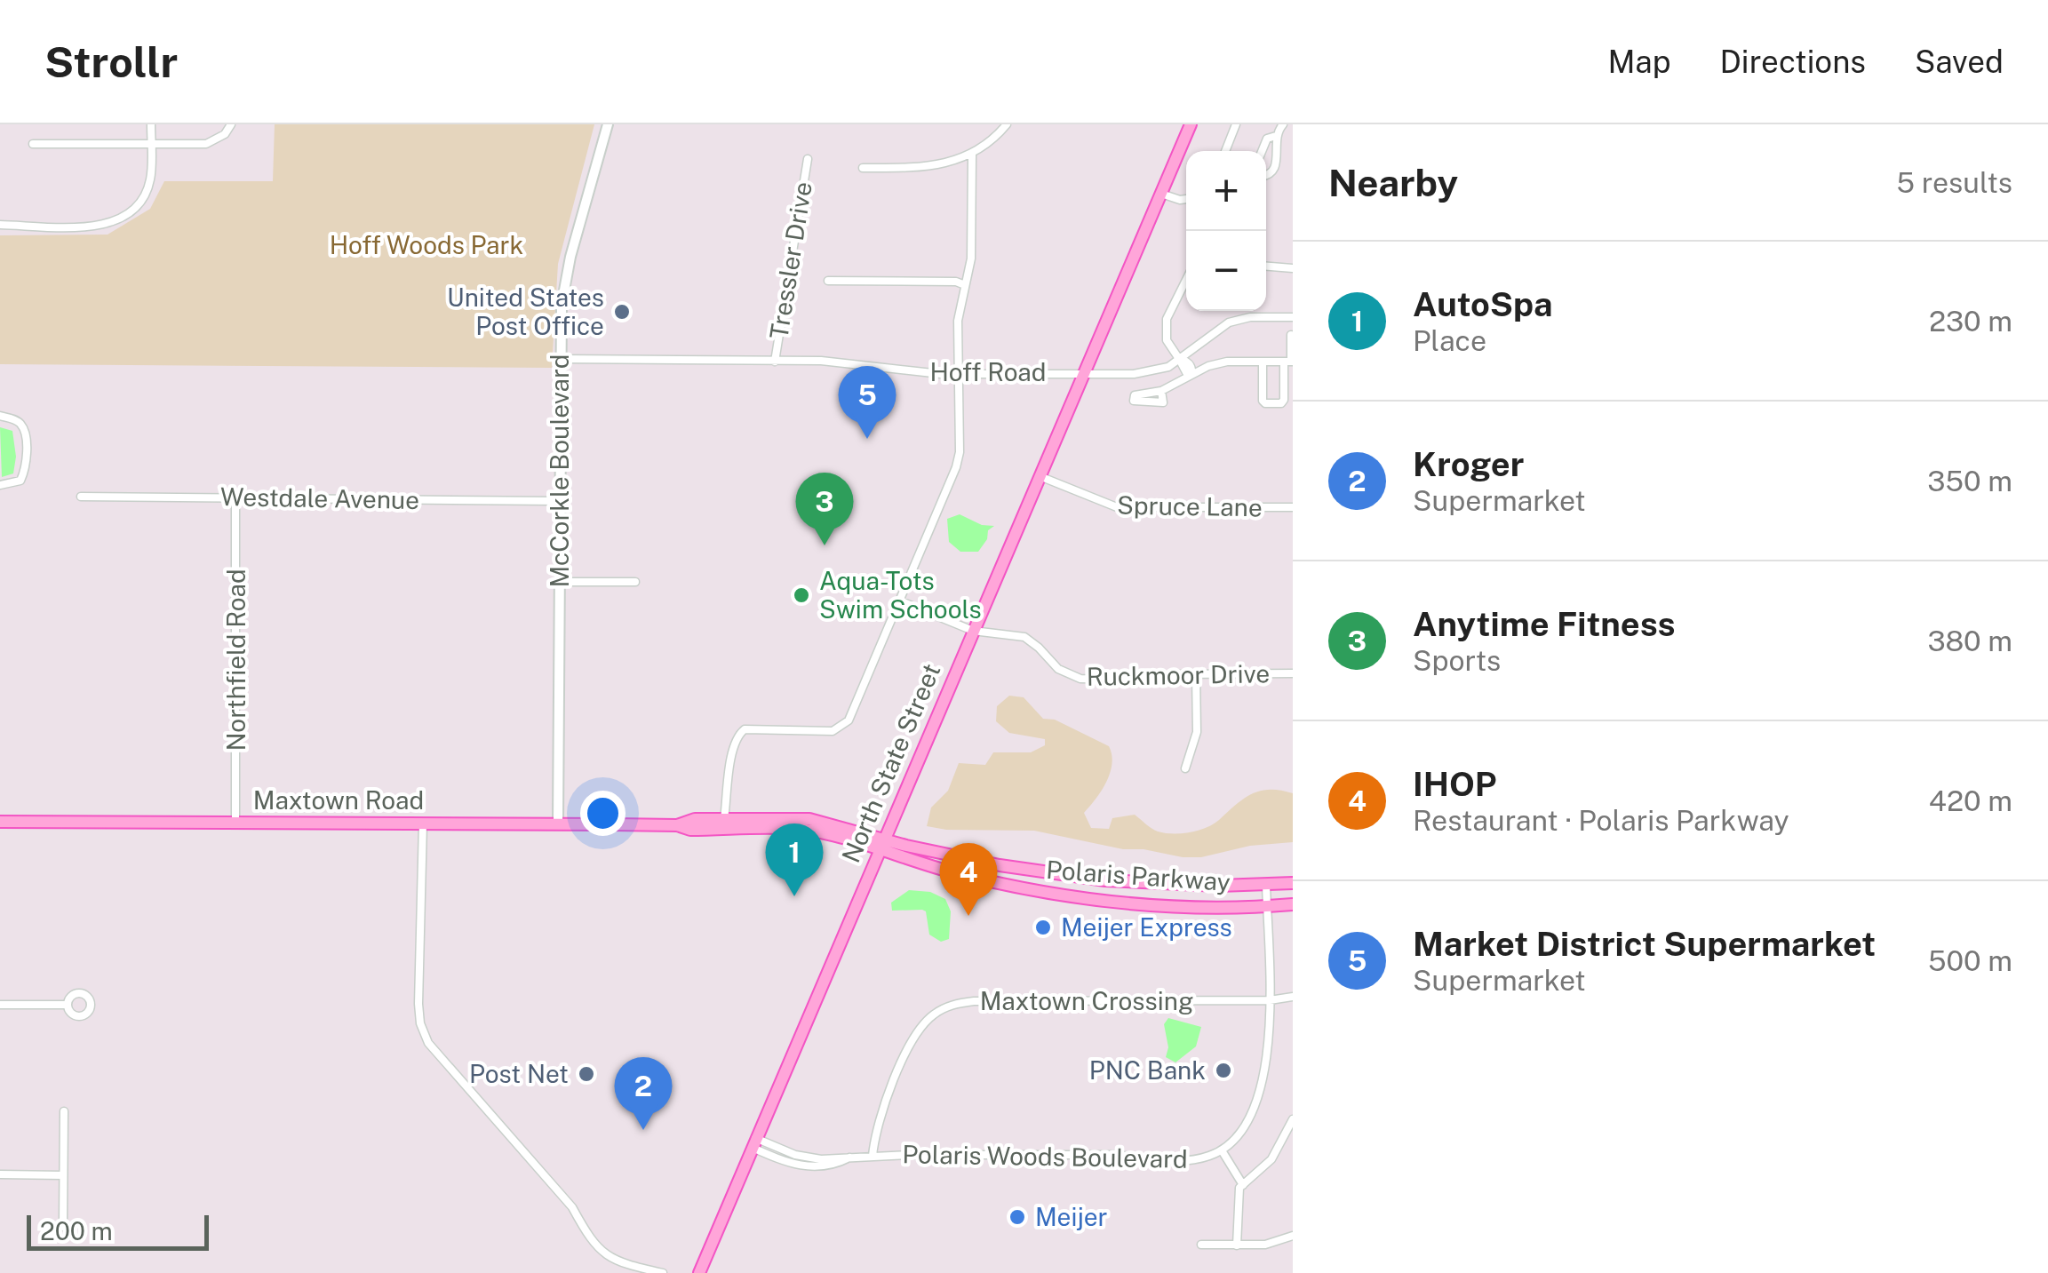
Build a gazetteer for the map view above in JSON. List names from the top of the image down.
{
  "streets": {
    "main road": ["North State Street", "Maxtown Road", "Polaris Parkway"],
    "street": [
      "Tressler Drive",
      "Hoff Road",
      "McCorkle Boulevard",
      "Westdale Avenue",
      "Spruce Lane",
      "Northfield Road",
      "Ruckmoor Drive",
      "Maxtown Crossing",
      "Polaris Woods Boulevard"
    ]
  },
  "crossings": [
    ["Tressler Drive", "Hoff Road"],
    ["Hoff Road", "McCorkle Boulevard"],
    ["Hoff Road", "North State Street"],
    ["McCorkle Boulevard", "Westdale Avenue"],
    ["McCorkle Boulevard", "Maxtown Road"],
    ["Westdale Avenue", "Northfield Road"],
    ["Spruce Lane", "North State Street"],
    ["Northfield Road", "Maxtown Road"],
    ["Ruckmoor Drive", "North State Street"],
    ["North State Street", "Maxtown Road"],
    ["North State Street", "Polaris Parkway"],
    ["North State Street", "Polaris Woods Boulevard"],
    ["Maxtown Road", "Polaris Parkway"],
    ["Polaris Parkway", "Polaris Woods Boulevard"],
    ["Maxtown Crossing", "Polaris Woods Boulevard"]
  ],
  "parks": ["Hoff Woods Park"],
  "places": [
    "United States Post Office",
    "Aqua-Tots Swim Schools",
    "Meijer Express",
    "PNC Bank",
    "Post Net",
    "Meijer"
  ],
  "scale_bar": "200 m",
  "page": {
    "header": "Strollr",
    "nav": ["Map", "Directions", "Saved"],
    "heading": ["Nearby", "5 results"],
    "map_buttons": ["+", "−"],
    "list": [
      {
        "mark": "1",
        "name": "AutoSpa",
        "note": "Place",
        "value": "230 m"
      },
      {
        "mark": "2",
        "name": "Kroger",
        "note": "Supermarket",
        "value": "350 m"
      },
      {
        "mark": "3",
        "name": "Anytime Fitness",
        "note": "Sports",
        "value": "380 m"
      },
      {
        "mark": "4",
        "name": "IHOP",
        "note": "Restaurant · Polaris Parkway",
        "value": "420 m"
      },
      {
        "mark": "5",
        "name": "Market District Supermarket",
        "note": "Supermarket",
        "value": "500 m"
      }
    ],
    "pins": [
      "5",
      "3",
      "1",
      "4",
      "2"
    ],
    "scale": "200 m"
  }
}
